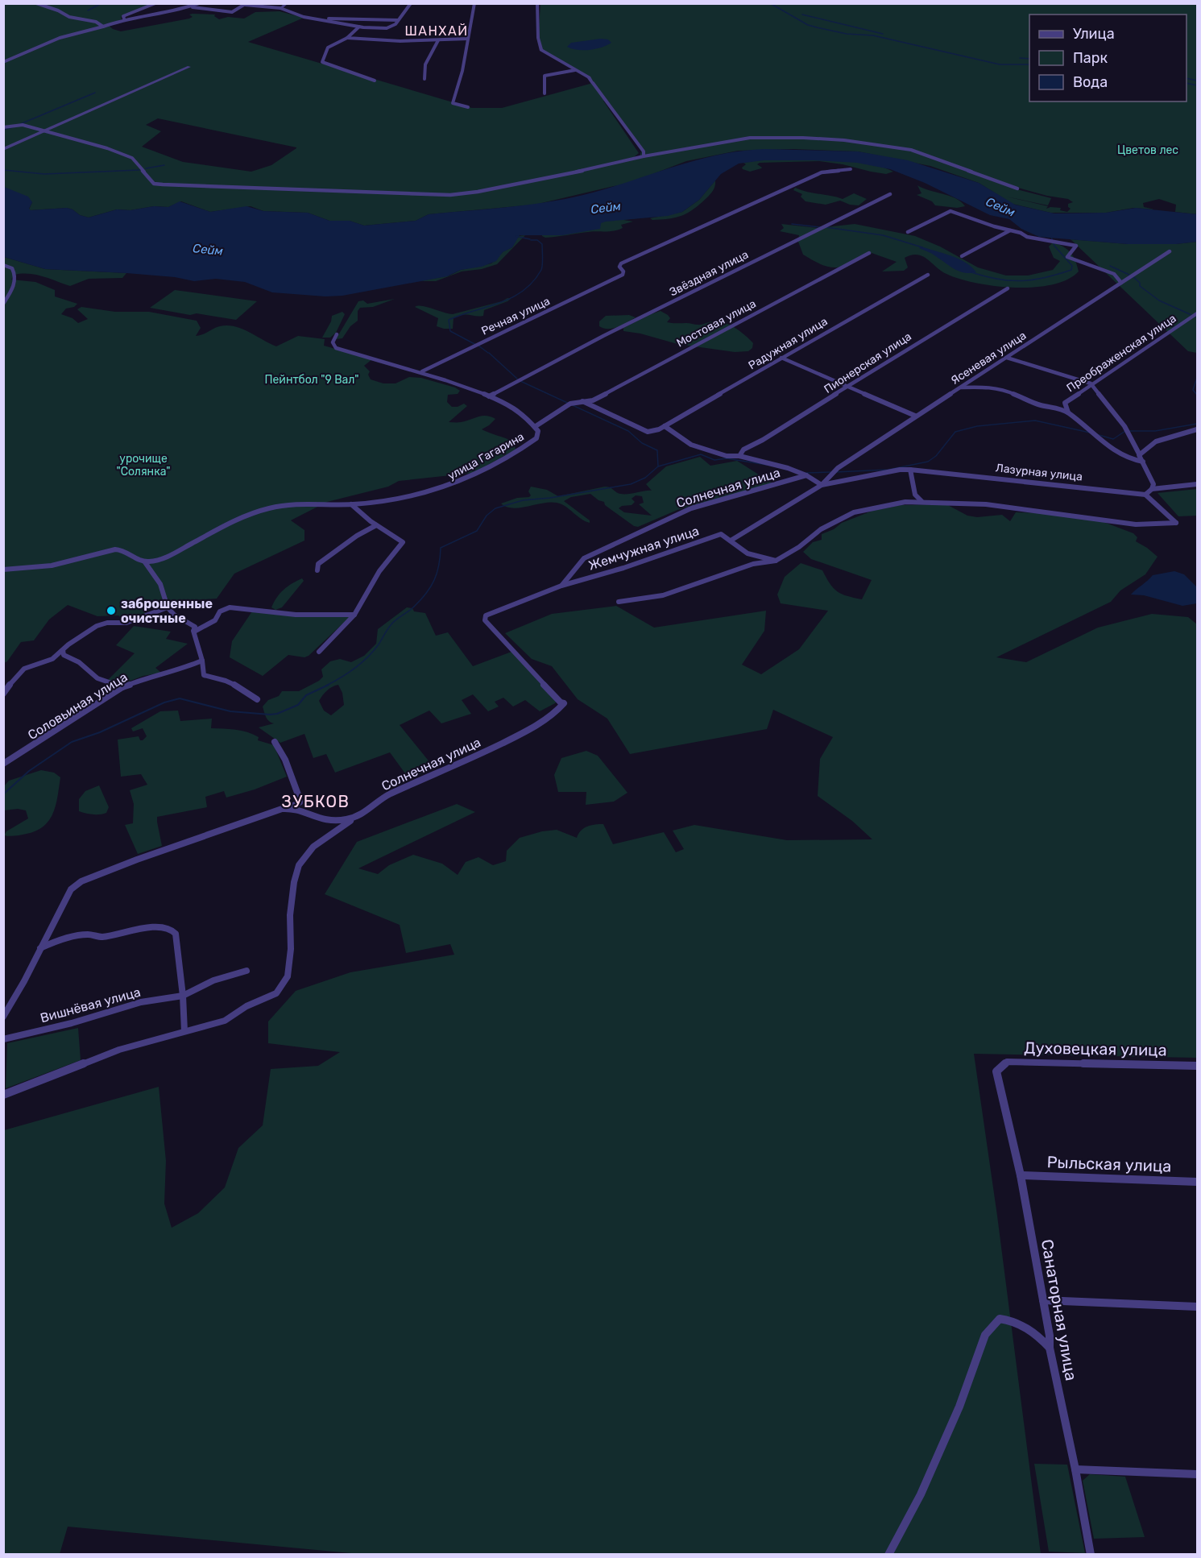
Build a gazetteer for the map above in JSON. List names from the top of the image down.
{
  "streets": {
    "street": [
      "Звёздная улица",
      "Речная улица",
      "Мостовая улица",
      "Радужная улица",
      "Преображенская улица",
      "Ясеневая улица",
      "Пионерская улица",
      "улица Гагарина",
      "Лазурная улица",
      "Солнечная улица",
      "Жемчужная улица",
      "Соловьиная улица",
      "Вишнёвая улица",
      "Духовецкая улица",
      "Рыльская улица",
      "Санаторная улица"
    ]
  },
  "crossings": [
    ["Звёздная улица", "улица Гагарина"],
    ["Речная улица", "улица Гагарина"],
    ["Мостовая улица", "Радужная улица"],
    ["Мостовая улица", "улица Гагарина"],
    ["Ясеневая улица", "Лазурная улица"],
    ["Солнечная улица", "Жемчужная улица"],
    ["Духовецкая улица", "Санаторная улица"],
    ["Рыльская улица", "Санаторная улица"]
  ],
  "districts": ["ШАНХАЙ", "ЗУБКОВ"],
  "water": ["Сейм"],
  "parks": ["Цветов лес", "Пейнтбол \"9 Вал\"", "урочище \"Солянка\""],
  "places": ["заброшенные очистные"],
  "legend": ["Улица", "Парк", "Вода"]
}
